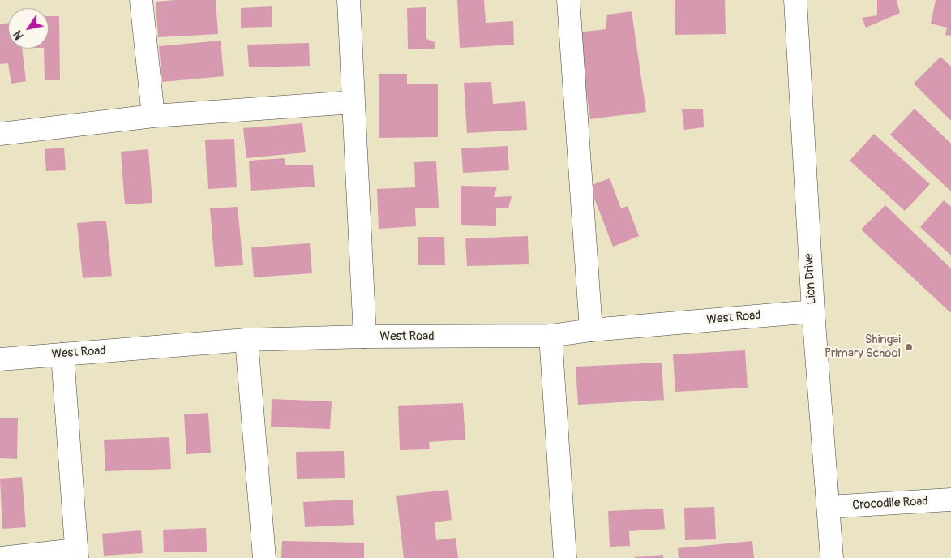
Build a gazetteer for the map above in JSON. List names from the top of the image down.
{
  "streets": {
    "street": ["Lion Drive", "West Road", "Crocodile Road"]
  },
  "crossings": [
    ["Lion Drive", "West Road"],
    ["Lion Drive", "Crocodile Road"]
  ],
  "places": ["Shingai Primary School"],
  "north": "bottom left"
}
